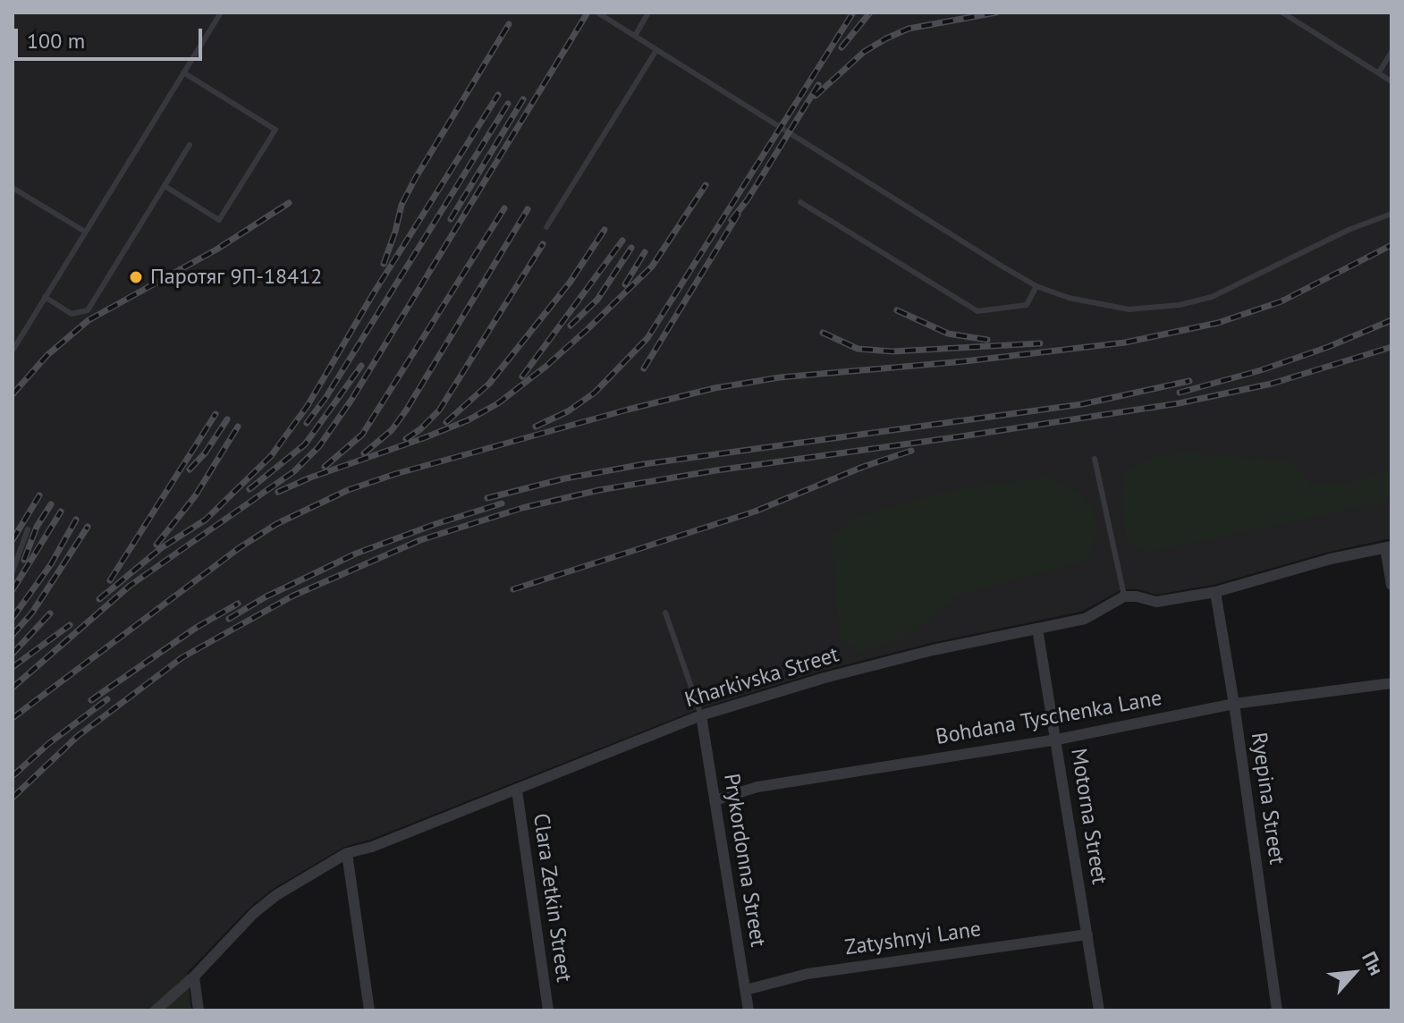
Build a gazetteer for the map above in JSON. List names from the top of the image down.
{
  "streets": {
    "street": [
      "Kharkivska Street",
      "Bohdana Tyschenka Lane",
      "Ryepina Street",
      "Motorna Street",
      "Prykordonna Street",
      "Clara Zetkin Street",
      "Zatyshnyi Lane"
    ]
  },
  "crossings": [
    ["Kharkivska Street", "Motorna Street"],
    ["Kharkivska Street", "Prykordonna Street"],
    ["Kharkivska Street", "Clara Zetkin Street"],
    ["Bohdana Tyschenka Lane", "Ryepina Street"],
    ["Bohdana Tyschenka Lane", "Motorna Street"],
    ["Bohdana Tyschenka Lane", "Prykordonna Street"],
    ["Motorna Street", "Zatyshnyi Lane"],
    ["Prykordonna Street", "Zatyshnyi Lane"]
  ],
  "places": ["Паротяг 9П-18412"],
  "scale_bar": "100 m",
  "north": "top right"
}
